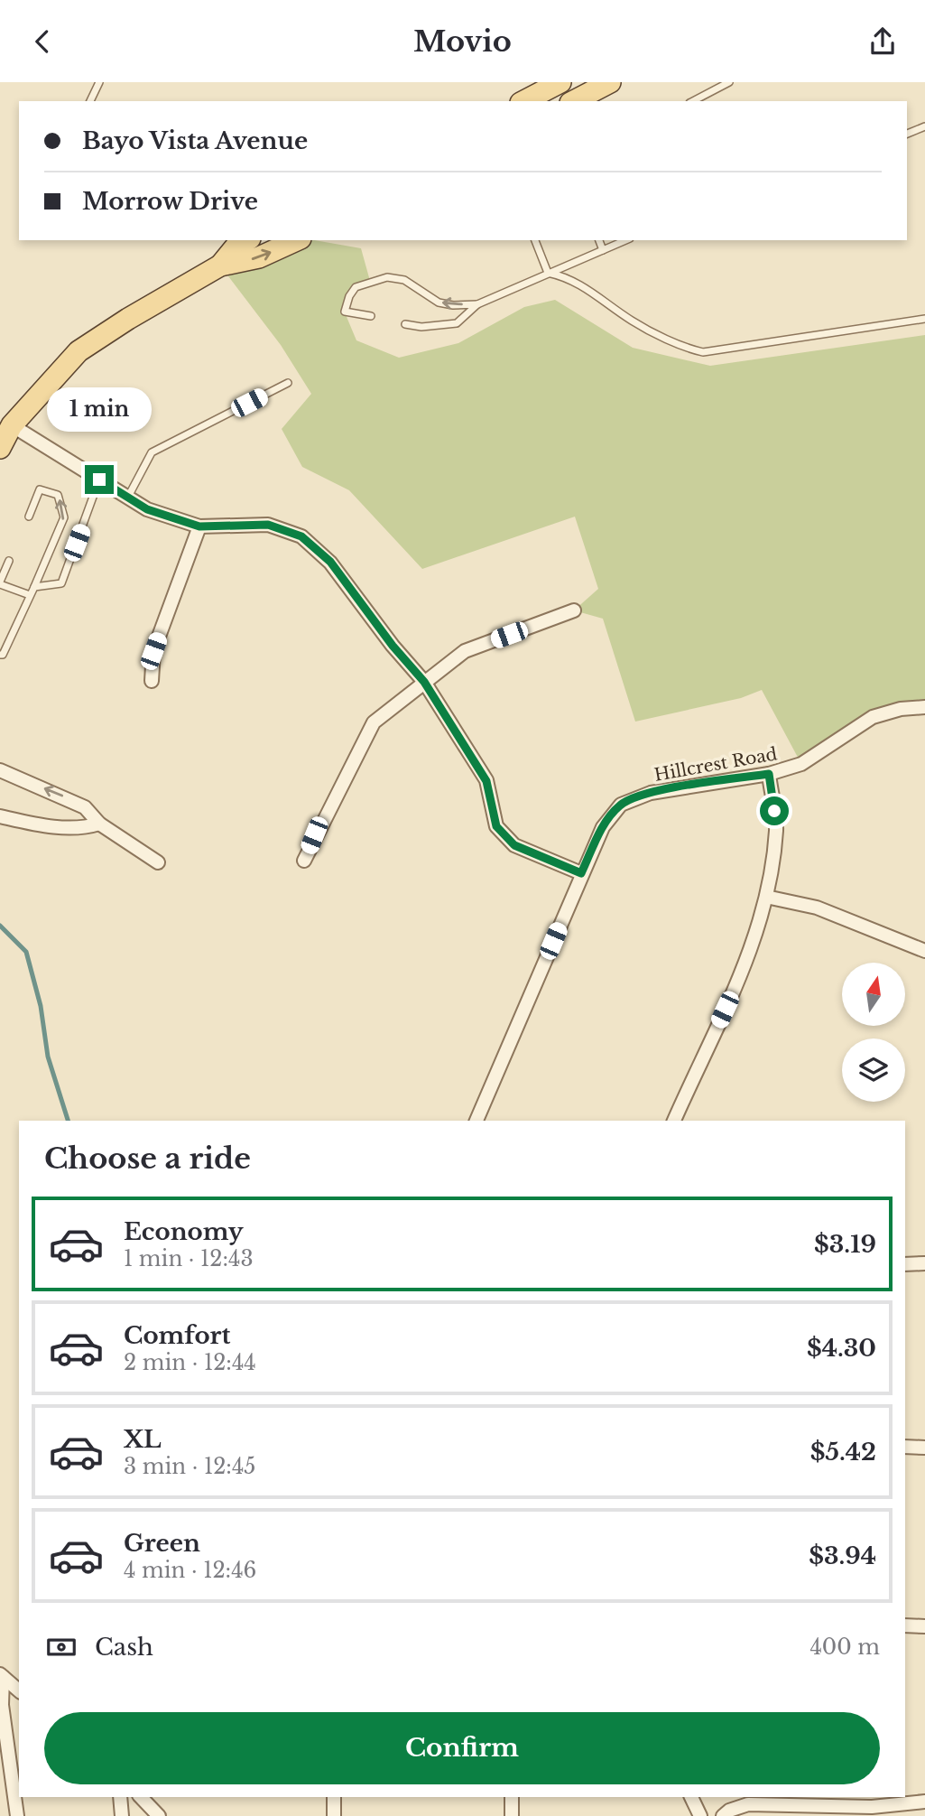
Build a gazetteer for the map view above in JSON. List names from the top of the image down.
{
  "streets": {
    "street": ["Hillcrest Road"]
  },
  "north": "top",
  "page": {
    "header": "Movio",
    "banner": ["Bayo Vista Avenue", "Morrow Drive"],
    "bubble": "1 min",
    "heading": "Choose a ride",
    "list": [
      {
        "name": "Economy",
        "note": "1 min · 12:43",
        "value": "$3.19"
      },
      {
        "name": "Comfort",
        "note": "2 min · 12:44",
        "value": "$4.30"
      },
      {
        "name": "XL",
        "note": "3 min · 12:45",
        "value": "$5.42"
      },
      {
        "name": "Green",
        "note": "4 min · 12:46",
        "value": "$3.94"
      }
    ],
    "pay": ["Cash", "400 m"],
    "buttons": "Confirm"
  }
}
